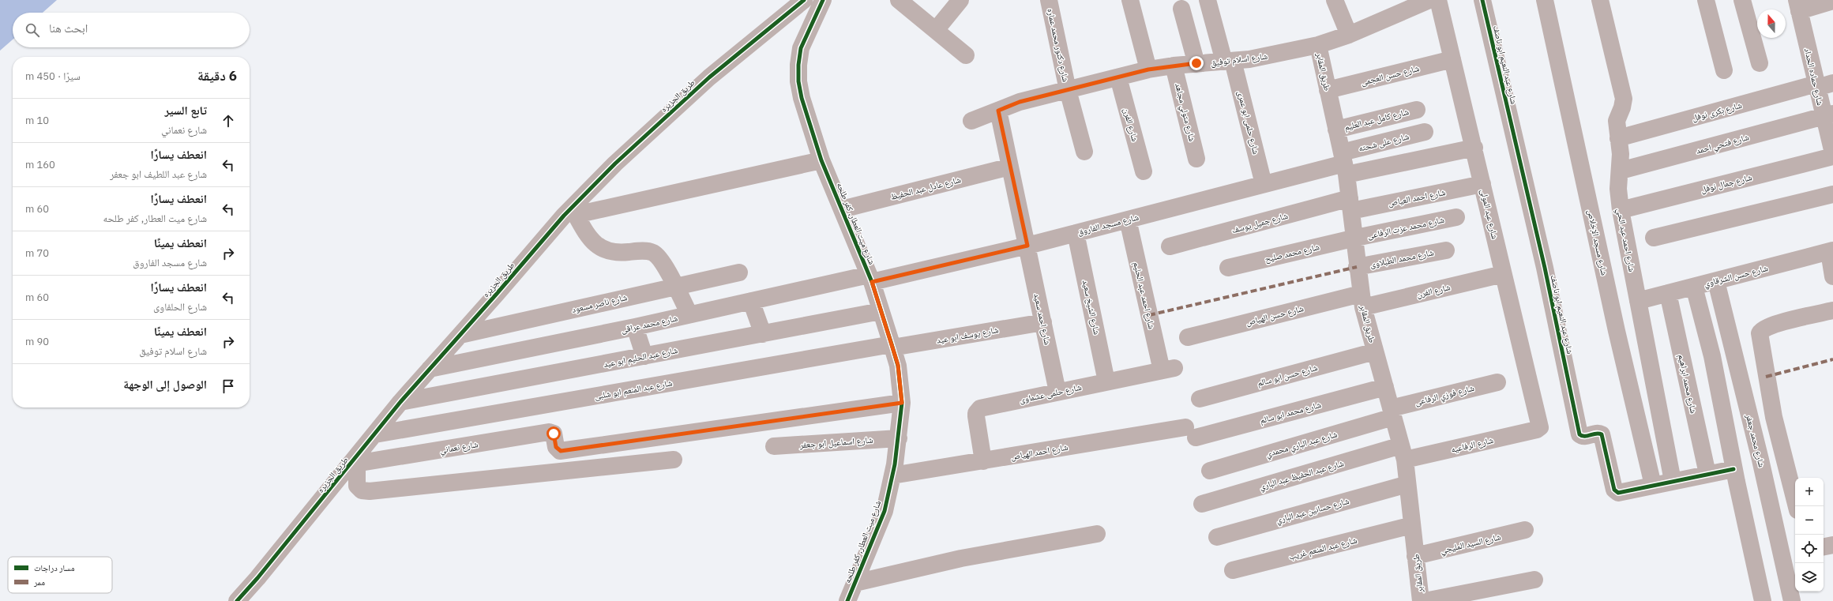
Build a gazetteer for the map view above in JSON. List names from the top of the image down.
{
  "streets": {
    "street": [
      "شارع دكتور محمد عماره",
      "شارع اسلام توفيق",
      "شارع عبد النعيم ابو ناصف",
      "طريق المقابر",
      "شارع حسن العجمى",
      "شارع حماده الحداد",
      "طريق الجزيره",
      "شارع بكرى نوفل",
      "شارع متولي مجاهد",
      "شارع كامل عبد العليم",
      "شارع حلمى ابو عمرى",
      "شارع الفرن",
      "شارع على شحته",
      "شارع فتحي احمد",
      "شارع جمال نوفل",
      "شارع عادل عبد الحفيظ",
      "شارع احمد العياص",
      "شارع عبد المولى",
      "شارع جميل يوسف",
      "شارع ميت العطار, كفر طلحه",
      "شارع مسجد الفاروق",
      "شارع محمد عزت الرفاعى",
      "شارع احمد عبد الحي",
      "شارع مسجد الإخلاص",
      "شارع محمد صليح",
      "شارع محمد الطبلاوى",
      "شارع حسن الشرقاوي",
      "شارع احمد عبد الحليم",
      "شارع ناصر مسعود",
      "شارع الشيخ سعيد",
      "شارع حسن الهياص",
      "شارع احمد سعيد",
      "شارع محمد عراقى",
      "شارع يوسف ابو عيد",
      "شارع عبد الحليم ابو عيد",
      "شارع حسن ابو سالم",
      "شارع محمد ابراهيم",
      "شارع عبد المنعم ابو شلبى",
      "شارع حلمى عشماوى",
      "شارع فوزي الرفاعى",
      "شارع محمد ابو سالم",
      "شارع محمد جعفر",
      "شارع اسماعيل ابو جعفر",
      "شارع عبد الباري محمدي",
      "شارع الرفاعيه",
      "شارع نعماني",
      "شارع احمد الهياص",
      "شارع عبد الحفيظ عبد الباري",
      "شارع حسانين عبد الباري",
      "شارع السيد المليجي",
      "شارع عبد المنعم غريب"
    ]
  },
  "crossings": [
    ["شارع دكتور محمد عماره", "شارع اسلام توفيق"],
    ["شارع اسلام توفيق", "طريق المقابر"],
    ["شارع اسلام توفيق", "شارع متولي مجاهد"],
    ["شارع اسلام توفيق", "شارع حلمى ابو عمرى"],
    ["شارع اسلام توفيق", "شارع الفرن"],
    ["شارع اسلام توفيق", "شارع احمد سعيد"],
    ["شارع عبد النعيم ابو ناصف", "شارع احمد عبد الحي"],
    ["شارع عبد النعيم ابو ناصف", "شارع مسجد الإخلاص"],
    ["شارع عبد النعيم ابو ناصف", "شارع محمد ابراهيم"],
    ["طريق المقابر", "شارع حسن العجمى"],
    ["طريق المقابر", "شارع كامل عبد العليم"],
    ["طريق المقابر", "شارع الفرن"],
    ["طريق المقابر", "شارع على شحته"],
    ["طريق المقابر", "شارع احمد العياص"],
    ["طريق المقابر", "شارع جميل يوسف"],
    ["طريق المقابر", "شارع مسجد الفاروق"],
    ["طريق المقابر", "شارع محمد عزت الرفاعى"],
    ["طريق المقابر", "شارع محمد صليح"],
    ["طريق المقابر", "شارع محمد الطبلاوى"],
    ["طريق المقابر", "شارع حسن الهياص"],
    ["طريق المقابر", "شارع حسن ابو سالم"],
    ["طريق المقابر", "شارع فوزي الرفاعى"],
    ["طريق المقابر", "شارع محمد ابو سالم"],
    ["طريق المقابر", "شارع عبد الباري محمدي"],
    ["طريق المقابر", "شارع الرفاعيه"],
    ["طريق المقابر", "شارع عبد الحفيظ عبد الباري"],
    ["طريق المقابر", "شارع حسانين عبد الباري"],
    ["طريق المقابر", "شارع السيد المليجي"],
    ["طريق المقابر", "شارع عبد المنعم غريب"],
    ["شارع حسن العجمى", "شارع عبد المولى"],
    ["شارع حماده الحداد", "شارع بكرى نوفل"],
    ["شارع حماده الحداد", "شارع فتحي احمد"],
    ["طريق الجزيره", "شارع ناصر مسعود"],
    ["طريق الجزيره", "شارع محمد عراقى"],
    ["طريق الجزيره", "شارع عبد الحليم ابو عيد"],
    ["طريق الجزيره", "شارع عبد المنعم ابو شلبى"],
    ["طريق الجزيره", "شارع نعماني"],
    ["شارع بكرى نوفل", "شارع احمد عبد الحي"],
    ["شارع حلمى ابو عمرى", "شارع مسجد الفاروق"],
    ["شارع الفرن", "شارع عبد المولى"],
    ["شارع الفرن", "شارع حسن الهياص"],
    ["شارع على شحته", "شارع مسجد الفاروق"],
    ["شارع فتحي احمد", "شارع احمد عبد الحي"],
    ["شارع جمال نوفل", "شارع احمد عبد الحي"],
    ["شارع عادل عبد الحفيظ", "شارع ميت العطار, كفر طلحه"],
    ["شارع عادل عبد الحفيظ", "شارع احمد سعيد"],
    ["شارع احمد العياص", "شارع عبد المولى"],
    ["شارع احمد العياص", "شارع جميل يوسف"],
    ["شارع عبد المولى", "شارع الرفاعيه"],
    ["شارع ميت العطار, كفر طلحه", "شارع مسجد الفاروق"],
    ["شارع ميت العطار, كفر طلحه", "شارع محمد عراقى"],
    ["شارع ميت العطار, كفر طلحه", "شارع يوسف ابو عيد"],
    ["شارع ميت العطار, كفر طلحه", "شارع عبد الحليم ابو عيد"],
    ["شارع ميت العطار, كفر طلحه", "شارع عبد المنعم ابو شلبى"],
    ["شارع ميت العطار, كفر طلحه", "شارع اسماعيل ابو جعفر"],
    ["شارع ميت العطار, كفر طلحه", "شارع نعماني"],
    ["شارع ميت العطار, كفر طلحه", "شارع احمد الهياص"],
    ["شارع مسجد الفاروق", "شارع احمد عبد الحليم"],
    ["شارع مسجد الفاروق", "شارع الشيخ سعيد"],
    ["شارع مسجد الفاروق", "شارع احمد سعيد"],
    ["شارع مسجد الفاروق", "شارع محمد عراقى"],
    ["شارع محمد عزت الرفاعى", "شارع محمد صليح"],
    ["شارع احمد عبد الحي", "شارع حسن الشرقاوي"],
    ["شارع حسن الشرقاوي", "شارع محمد ابراهيم"],
    ["شارع حسن الشرقاوي", "شارع محمد جعفر"],
    ["شارع احمد عبد الحليم", "شارع حلمى عشماوى"],
    ["شارع الشيخ سعيد", "شارع حلمى عشماوى"],
    ["شارع احمد سعيد", "شارع يوسف ابو عيد"],
    ["شارع احمد سعيد", "شارع حلمى عشماوى"],
    ["شارع يوسف ابو عيد", "شارع عبد المنعم ابو شلبى"],
    ["شارع حلمى عشماوى", "شارع احمد الهياص"],
    ["شارع فوزي الرفاعى", "شارع عبد الباري محمدي"],
    ["شارع محمد ابو سالم", "شارع احمد الهياص"],
    ["شارع الرفاعيه", "شارع عبد الحفيظ عبد الباري"]
  ],
  "legend": ["مسار دراجات", "ممر"],
  "north": "top",
  "page": {
    "search": "ابحث هنا",
    "heading": ["6 دقيقة", "سيرًا · 450 m"],
    "list": [
      ["تابع السير", "شارع نعماني", "10 m"],
      ["انعطف يسارًا", "شارع عبد اللطيف ابو جعفر", "160 m"],
      ["انعطف يسارًا", "شارع ميت العطار, كفر طلحه", "60 m"],
      ["انعطف يمينًا", "شارع مسجد الفاروق", "70 m"],
      ["انعطف يسارًا", "شارع الحلفاوى", "60 m"],
      ["انعطف يمينًا", "شارع اسلام توفيق", "90 m"],
      "الوصول إلى الوجهة"
    ],
    "map_buttons": ["+", "−"]
  }
}
